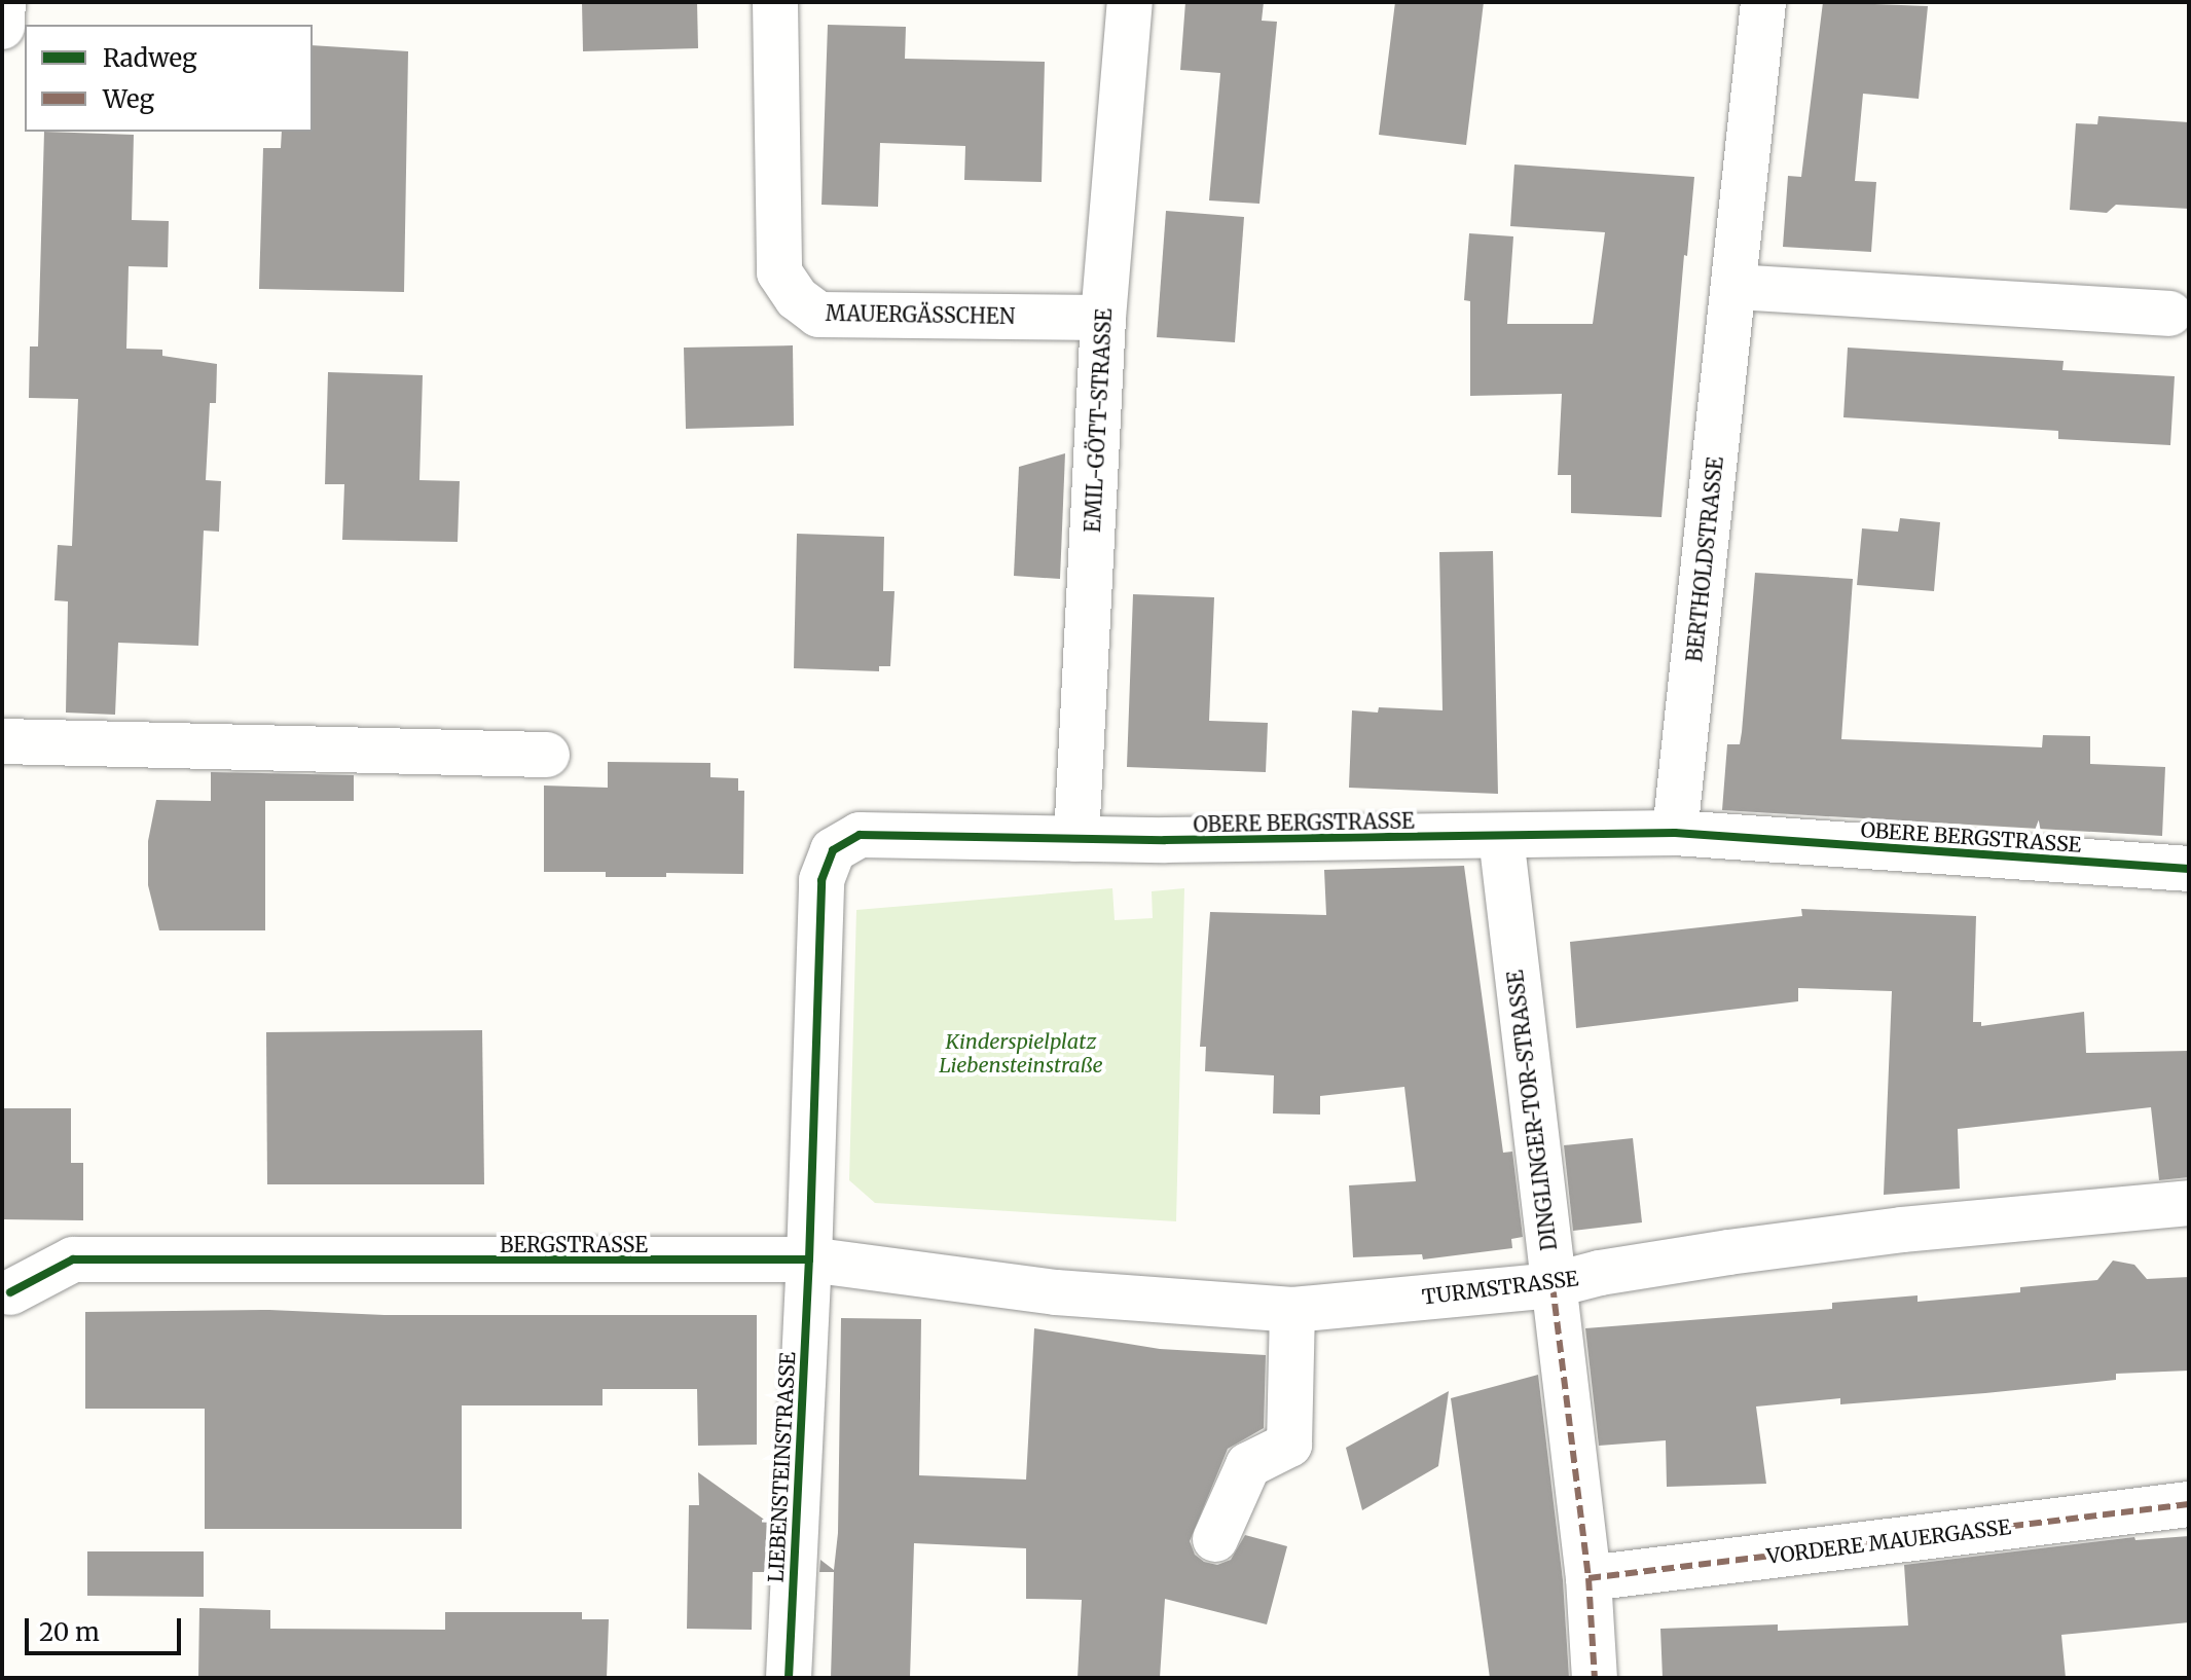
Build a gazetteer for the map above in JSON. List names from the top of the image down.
{
  "streets": {
    "street": [
      "MAUERGÄSSCHEN",
      "EMIL-GÖTT-STRASSE",
      "BERTHOLDSTRASSE",
      "OBERE BERGSTRASSE",
      "DINGLINGER-TOR-STRASSE",
      "BERGSTRASSE",
      "TURMSTRASSE",
      "LIEBENSTEINSTRASSE",
      "VORDERE MAUERGASSE"
    ]
  },
  "crossings": [
    ["MAUERGÄSSCHEN", "EMIL-GÖTT-STRASSE"],
    ["EMIL-GÖTT-STRASSE", "OBERE BERGSTRASSE"],
    ["BERTHOLDSTRASSE", "OBERE BERGSTRASSE"],
    ["OBERE BERGSTRASSE", "DINGLINGER-TOR-STRASSE"],
    ["OBERE BERGSTRASSE", "BERGSTRASSE"],
    ["OBERE BERGSTRASSE", "TURMSTRASSE"],
    ["OBERE BERGSTRASSE", "LIEBENSTEINSTRASSE"],
    ["DINGLINGER-TOR-STRASSE", "TURMSTRASSE"],
    ["DINGLINGER-TOR-STRASSE", "VORDERE MAUERGASSE"],
    ["BERGSTRASSE", "TURMSTRASSE"],
    ["BERGSTRASSE", "LIEBENSTEINSTRASSE"],
    ["TURMSTRASSE", "LIEBENSTEINSTRASSE"]
  ],
  "parks": ["Kinderspielplatz Liebensteinstraße"],
  "legend": ["Radweg", "Weg"],
  "scale_bar": "20 m"
}
